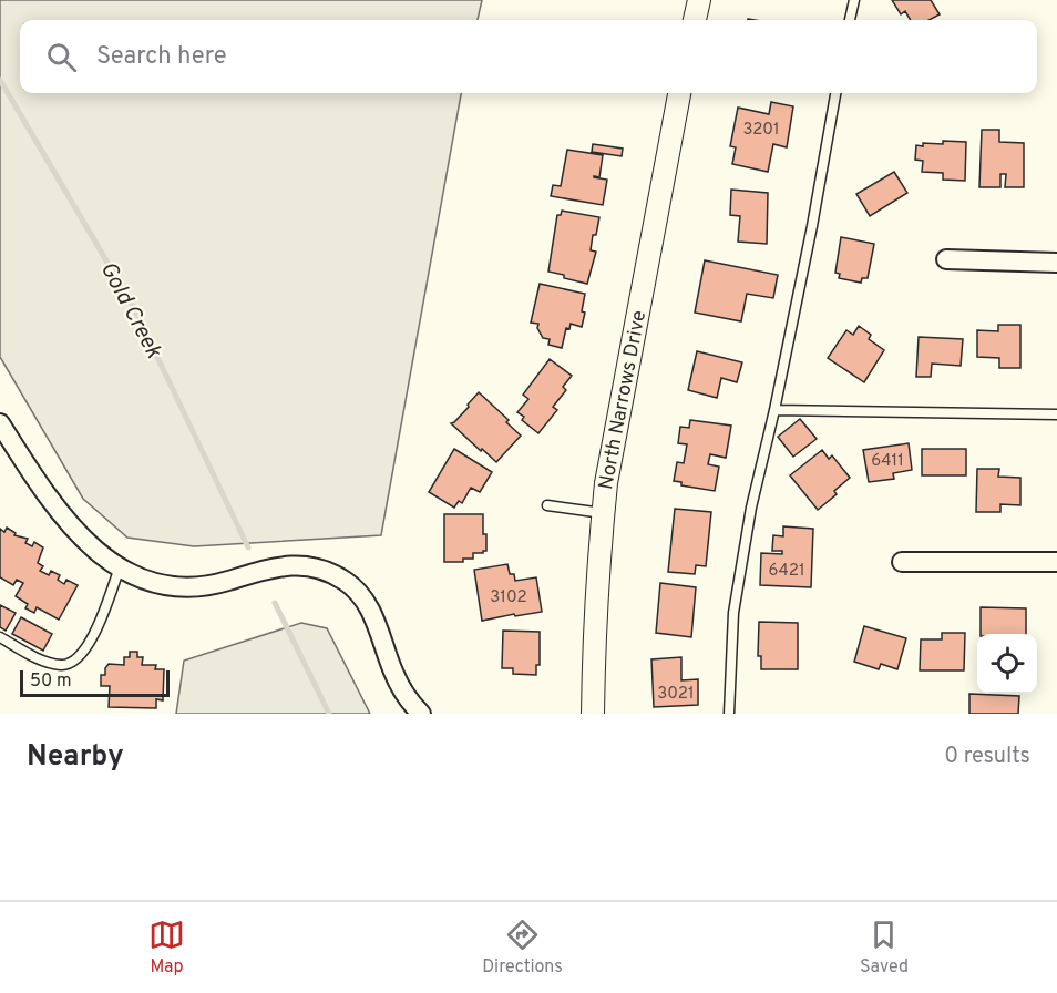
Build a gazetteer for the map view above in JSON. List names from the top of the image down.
{
  "streets": {
    "street": ["North Narrows Drive"]
  },
  "water": ["Gold Creek"],
  "house_numbers": [
    "3201",
    "6411",
    "6421",
    "3102",
    "3021"
  ],
  "scale_bar": "50 m",
  "page": {
    "search": "Search here",
    "scale": "50 m",
    "heading": ["Nearby", "0 results"],
    "nav": ["Map", "Directions", "Saved"]
  }
}
